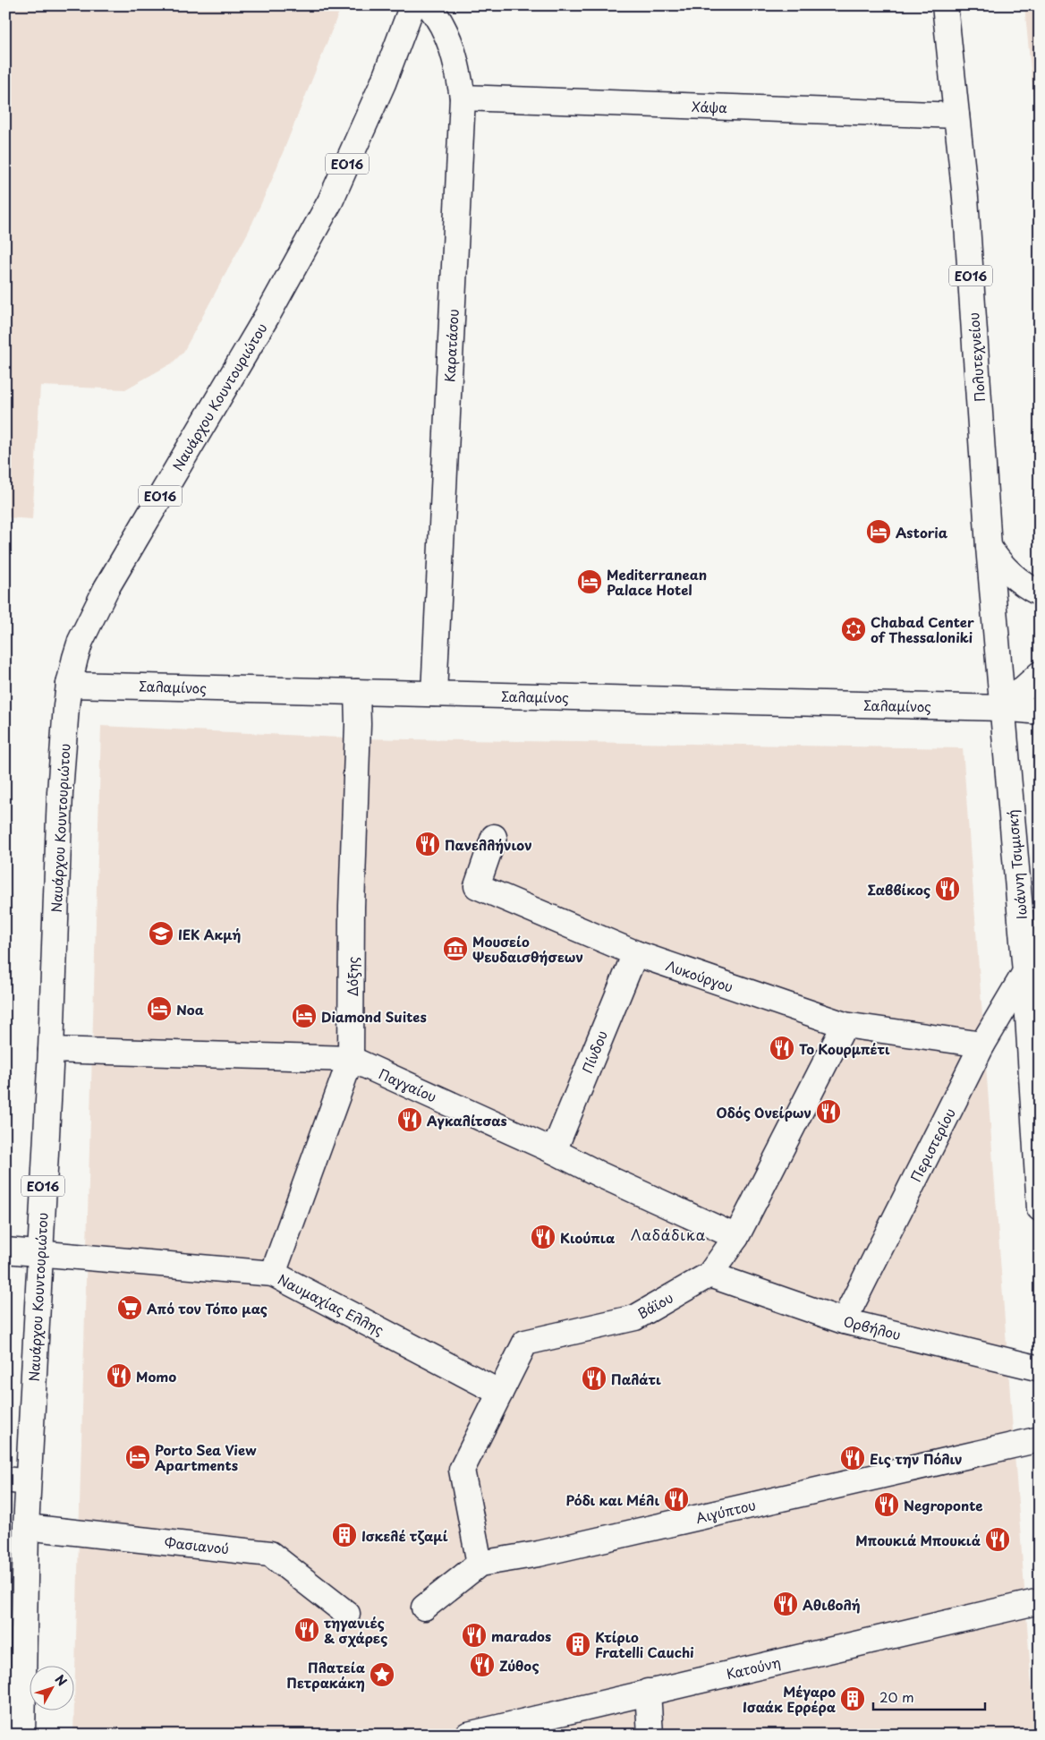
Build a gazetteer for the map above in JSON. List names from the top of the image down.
{
  "streets": {
    "street": [
      "Χάψα",
      "ΕΟ16",
      "Καρατάσου",
      "Πολυτεχνείου",
      "Ναυάρχου Κουντουριώτου",
      "Σαλαμίνος",
      "Ιωάννη Τσιμισκή",
      "Λυκούργου",
      "Δόξης",
      "Πίνδου",
      "Παγγαίου",
      "Περιστερίου",
      "Ναυμαχίας Ελλης",
      "Βάϊου",
      "Ορβήλου",
      "Αιγύπτου",
      "Φασιανού",
      "Κατούνη"
    ]
  },
  "crossings": [
    ["Χάψα", "Καρατάσου"],
    ["Χάψα", "Πολυτεχνείου"],
    ["Καρατάσου", "Σαλαμίνος"],
    ["Πολυτεχνείου", "Σαλαμίνος"],
    ["Πολυτεχνείου", "Ιωάννη Τσιμισκή"],
    ["Ναυάρχου Κουντουριώτου", "Σαλαμίνος"],
    ["Ναυάρχου Κουντουριώτου", "Παγγαίου"],
    ["Ναυάρχου Κουντουριώτου", "Ναυμαχίας Ελλης"],
    ["Ναυάρχου Κουντουριώτου", "Φασιανού"],
    ["Σαλαμίνος", "Ιωάννη Τσιμισκή"],
    ["Σαλαμίνος", "Δόξης"],
    ["Ιωάννη Τσιμισκή", "Περιστερίου"],
    ["Λυκούργου", "Πίνδου"],
    ["Λυκούργου", "Περιστερίου"],
    ["Λυκούργου", "Βάϊου"],
    ["Δόξης", "Παγγαίου"],
    ["Δόξης", "Ναυμαχίας Ελλης"],
    ["Πίνδου", "Παγγαίου"],
    ["Παγγαίου", "Βάϊου"],
    ["Περιστερίου", "Ορβήλου"],
    ["Ναυμαχίας Ελλης", "Βάϊου"],
    ["Βάϊου", "Ορβήλου"],
    ["Βάϊου", "Αιγύπτου"]
  ],
  "districts": ["Λαδάδικα"],
  "places": {
    "hotel": [
      "Astoria",
      "Mediterranean Palace Hotel",
      "Noa",
      "Diamond Suites",
      "Porto Sea View Apartments"
    ],
    "synagogue": ["Chabad Center of Thessaloniki"],
    "restaurant": [
      "Πανελλήνιον",
      "Σαββίκος",
      "Το Κουρμπέτι",
      "Οδός Ονείρων",
      "Αγκαλίτσαs",
      "Κιούπια",
      "Momo",
      "Παλάτι",
      "Εις την Πόλιν",
      "Ρόδι και Μέλι",
      "Negroponte",
      "Μπουκιά Μπουκιά",
      "Αθιβολή",
      "τηγανιές & σχάρες",
      "marados",
      "Ζύθος"
    ],
    "school or university": ["ΙΕΚ Ακμή"],
    "museum": ["Μουσείο Ψευδαισθήσεων"],
    "supermarket": ["Από τον Τόπο μας"],
    "building": ["Ισκελέ τζαμί", "Κτίριο Fratelli Cauchi", "Μέγαρο Ισαάκ Ερρέρα"],
    "place": ["Πλατεία Πετρακάκη"]
  },
  "scale_bar": "20 m",
  "north": "top right"
}
